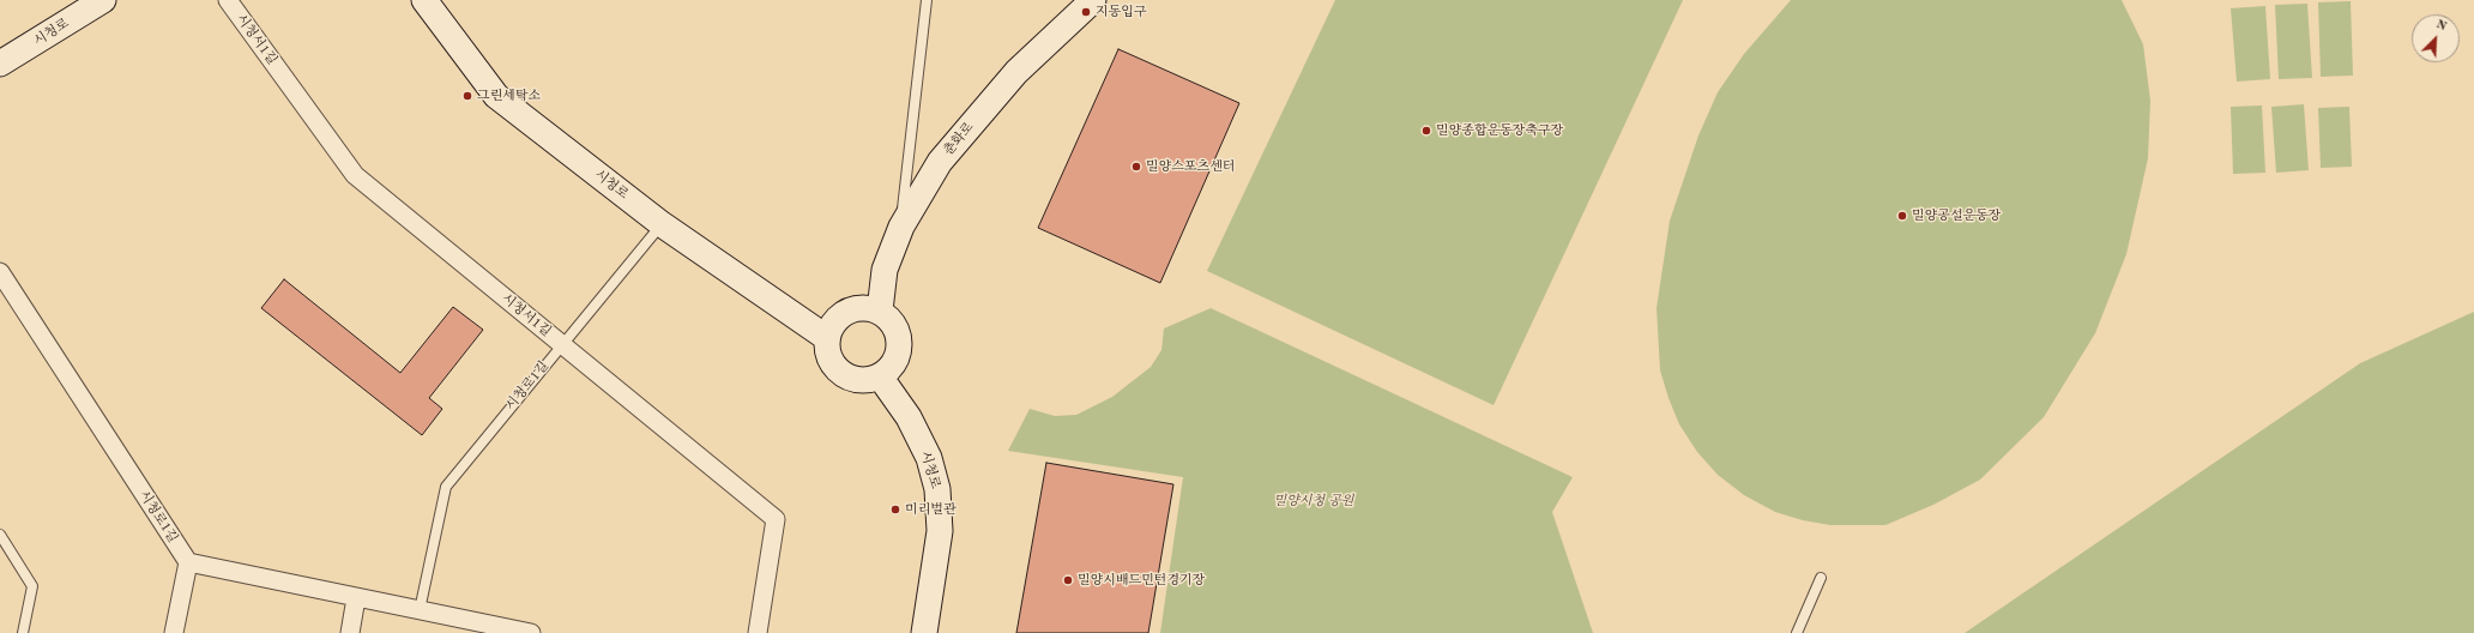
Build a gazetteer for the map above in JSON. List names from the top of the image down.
{
  "streets": {
    "main road": ["시청로", "춘화로"],
    "street": ["시청서1길", "시청로1길"]
  },
  "crossings": [
    ["시청로", "춘화로"],
    ["시청로", "시청로1길"],
    ["시청서1길", "시청로1길"]
  ],
  "parks": ["밀양시청 공원"],
  "places": [
    "지동입구",
    "그린세탁소",
    "밀양종합운동장축구장",
    "밀양스포츠센터",
    "밀양공설운동장",
    "미리벌관",
    "밀양시배드민턴경기장"
  ],
  "north": "top right"
}
